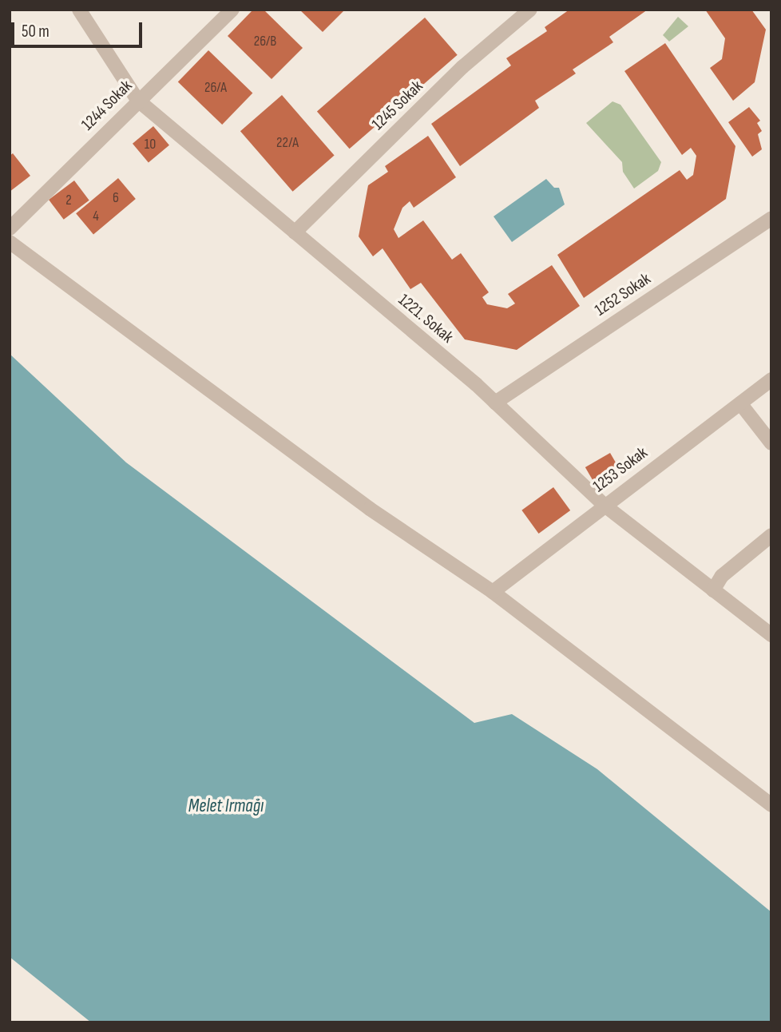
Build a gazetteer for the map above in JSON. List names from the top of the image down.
{
  "streets": {
    "street": [
      "1244 Sokak",
      "1245 Sokak",
      "1252 Sokak",
      "1221. Sokak",
      "1253 Sokak"
    ]
  },
  "crossings": [
    ["1244 Sokak", "1221. Sokak"],
    ["1245 Sokak", "1221. Sokak"],
    ["1252 Sokak", "1221. Sokak"],
    ["1221. Sokak", "1253 Sokak"]
  ],
  "water": ["Melet Irmağı"],
  "house_numbers": [
    "26/B",
    "26/A",
    "22/A",
    "10",
    "6",
    "2",
    "4"
  ],
  "scale_bar": "50 m"
}
